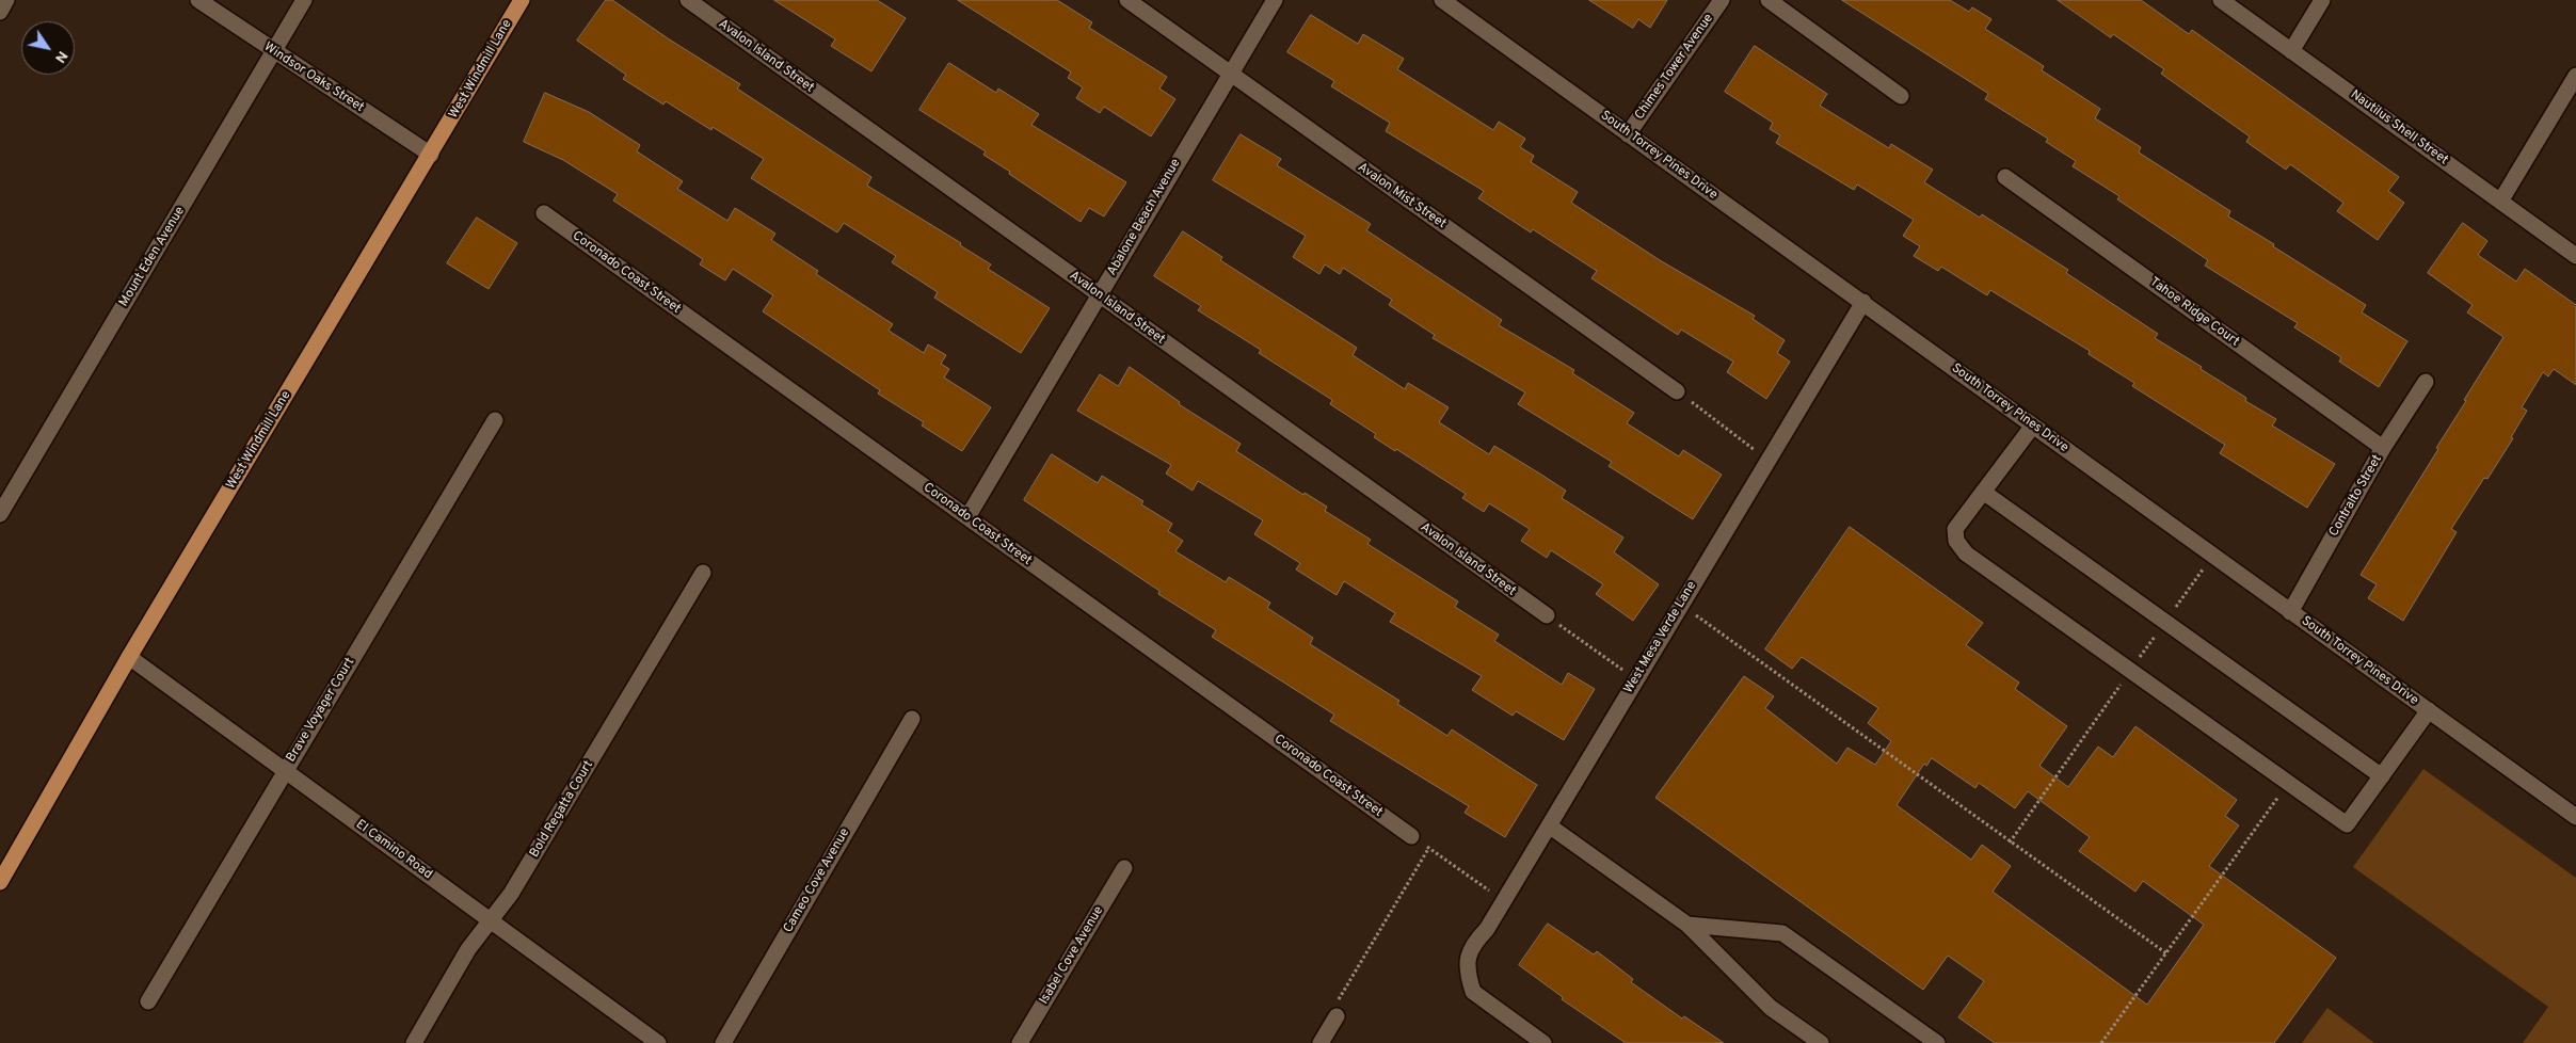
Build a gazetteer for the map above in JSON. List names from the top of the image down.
{
  "streets": {
    "main road": ["West Windmill Lane"],
    "street": [
      "Avalon Island Street",
      "Chimes Tower Avenue",
      "Windsor Oaks Street",
      "Nautilus Shell Street",
      "South Torrey Pines Drive",
      "Avalon Mist Street",
      "Abalone Beach Avenue",
      "Mount Eden Avenue",
      "Coronado Coast Street",
      "Tahoe Ridge Court",
      "Contralto Street",
      "West Mesa Verde Lane",
      "Brave Voyager Court",
      "Bold Regatta Court",
      "El Camino Road",
      "Cameo Cove Avenue",
      "Isabel Cove Avenue"
    ]
  },
  "crossings": [
    ["Avalon Island Street", "Abalone Beach Avenue"],
    ["Chimes Tower Avenue", "South Torrey Pines Drive"],
    ["West Windmill Lane", "Windsor Oaks Street"],
    ["West Windmill Lane", "El Camino Road"],
    ["Windsor Oaks Street", "Mount Eden Avenue"],
    ["South Torrey Pines Drive", "Contralto Street"],
    ["South Torrey Pines Drive", "West Mesa Verde Lane"],
    ["Avalon Mist Street", "Abalone Beach Avenue"],
    ["Abalone Beach Avenue", "Coronado Coast Street"],
    ["Tahoe Ridge Court", "Contralto Street"],
    ["Brave Voyager Court", "El Camino Road"],
    ["Bold Regatta Court", "El Camino Road"]
  ],
  "north": "bottom right"
}
